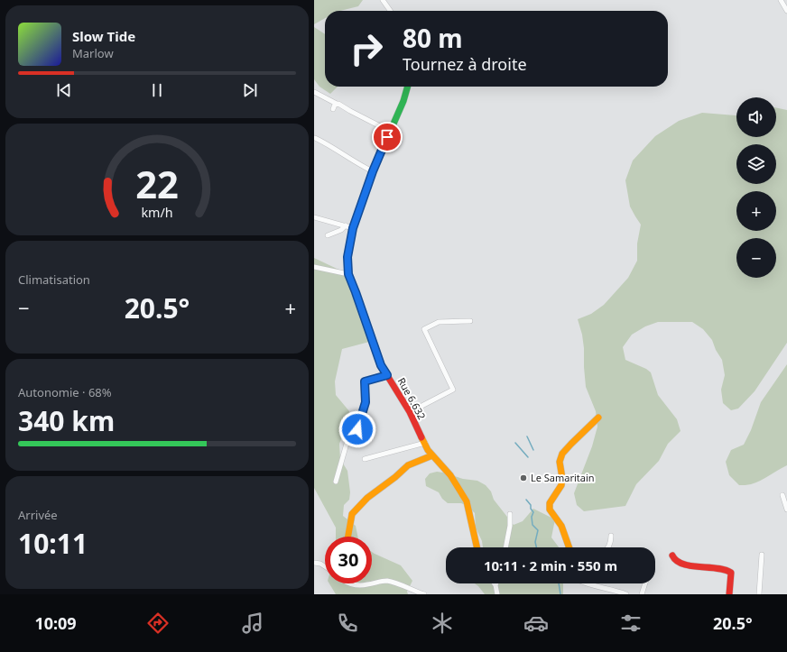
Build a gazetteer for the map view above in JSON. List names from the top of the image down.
{
  "streets": {
    "street": ["Rue 6.632"]
  },
  "places": ["Le Samaritain"],
  "page": {
    "turn": ["80 m", "Tournez à droite"],
    "song": ["Slow Tide", "Marlow"],
    "map_buttons": ["+", "−"],
    "tile": [
      "Climatisation",
      ["Autonomie · 68%", "340 km"],
      ["Arrivée", "10:11"]
    ],
    "heat": ["−", "20.5°", "+"],
    "limit": "30",
    "trip": "10:11 · 2 min · 550 m",
    "tabs": ["10:09", "20.5°"],
    "gauge": ["22", "km/h"]
  }
}
